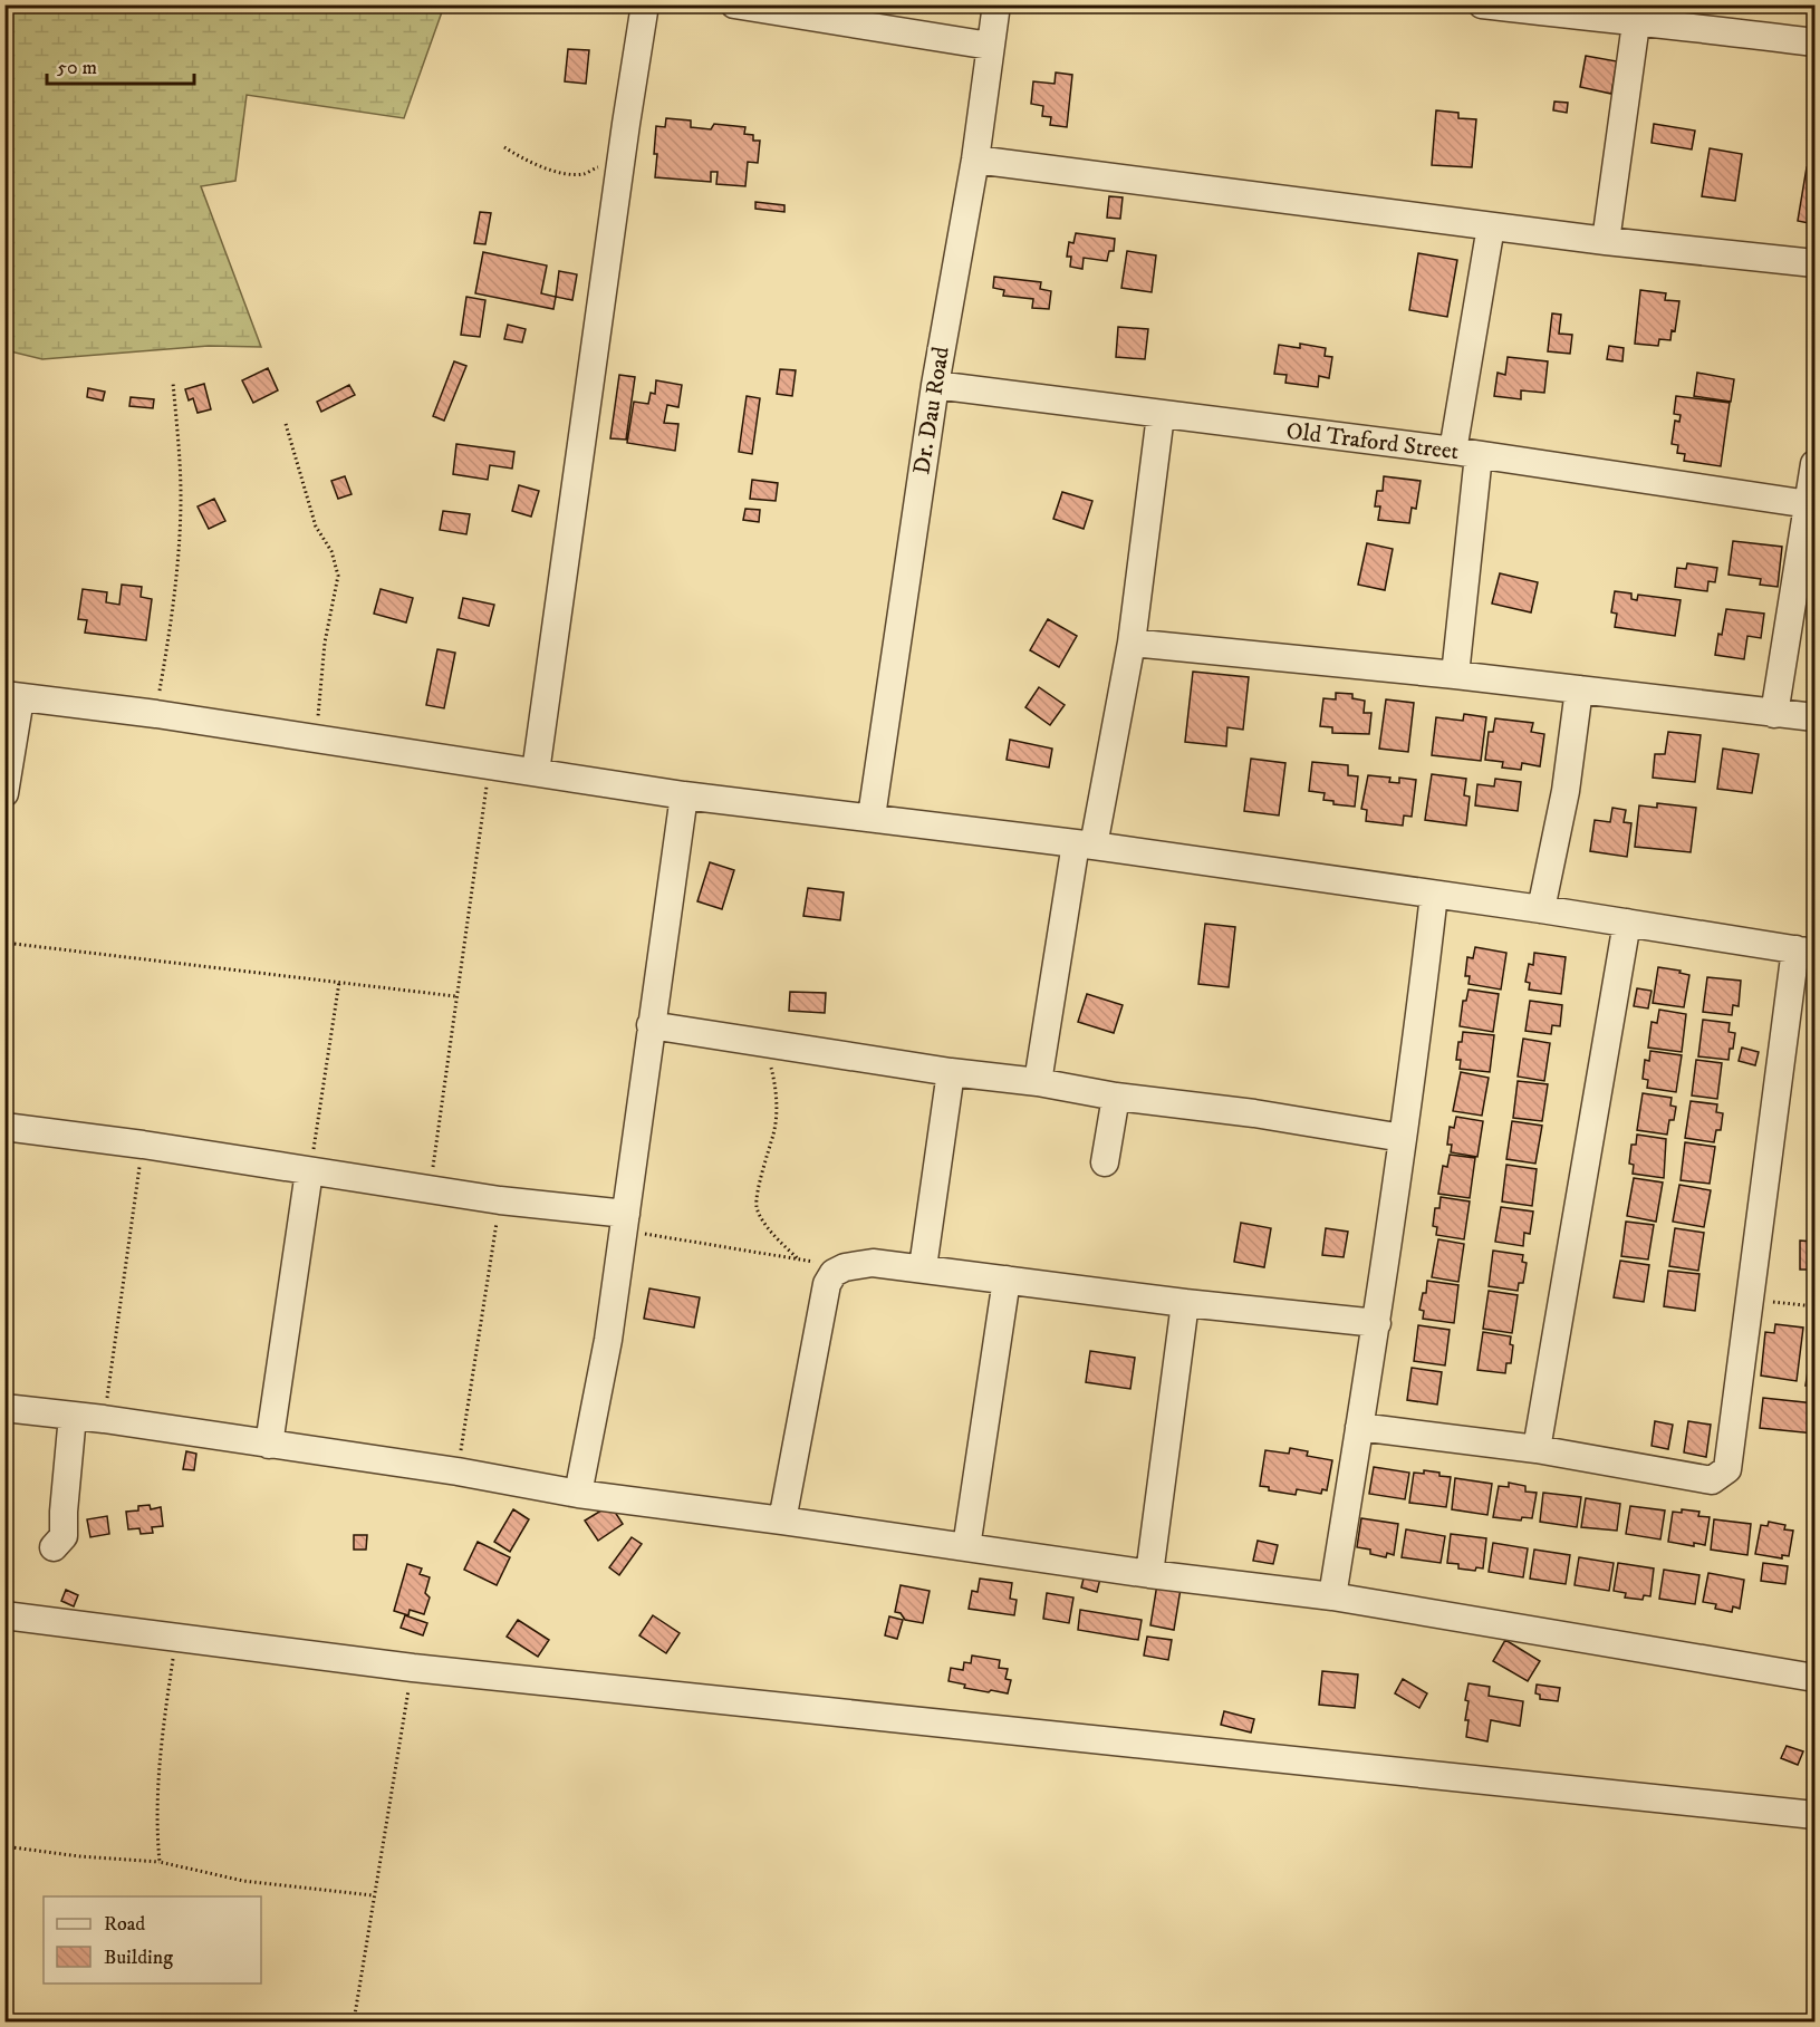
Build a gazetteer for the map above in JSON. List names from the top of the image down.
{
  "streets": {
    "street": ["Dr. Dau Road", "Old Traford Street"]
  },
  "crossings": [
    ["Dr. Dau Road", "Old Traford Street"]
  ],
  "legend": ["Road", "Building"],
  "scale_bar": "50 m"
}
